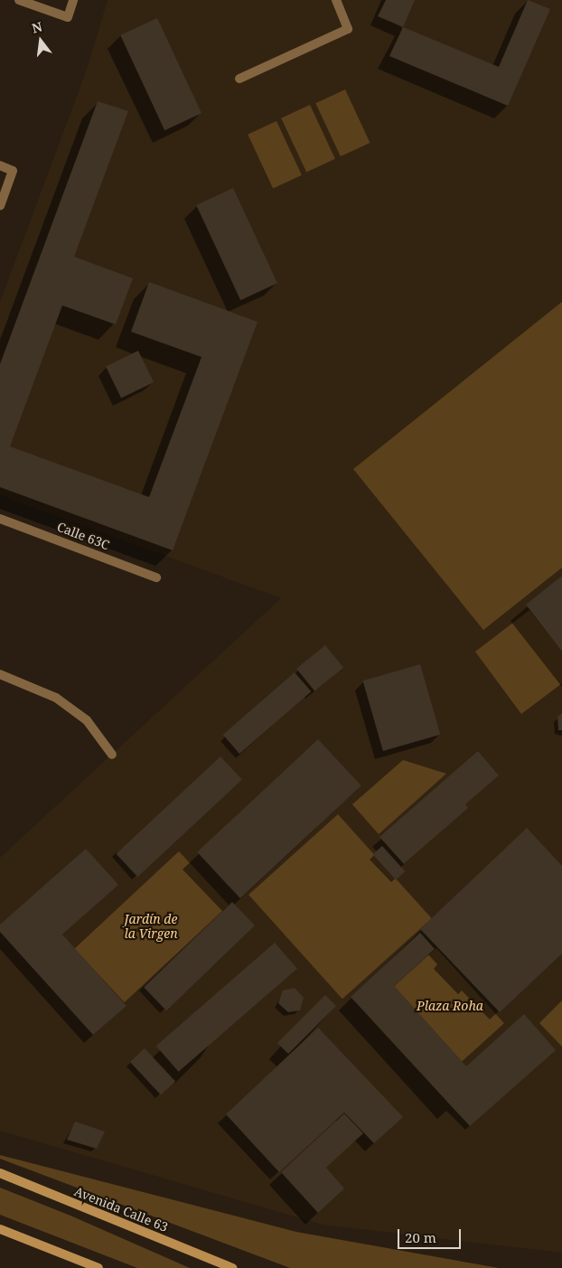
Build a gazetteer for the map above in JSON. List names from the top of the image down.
{
  "streets": {
    "main road": ["Avenida Calle 63"],
    "street": ["Calle 63C"]
  },
  "parks": ["Jardín de la Virgen", "Plaza Roha"],
  "scale_bar": "20 m",
  "north": "top"
}
